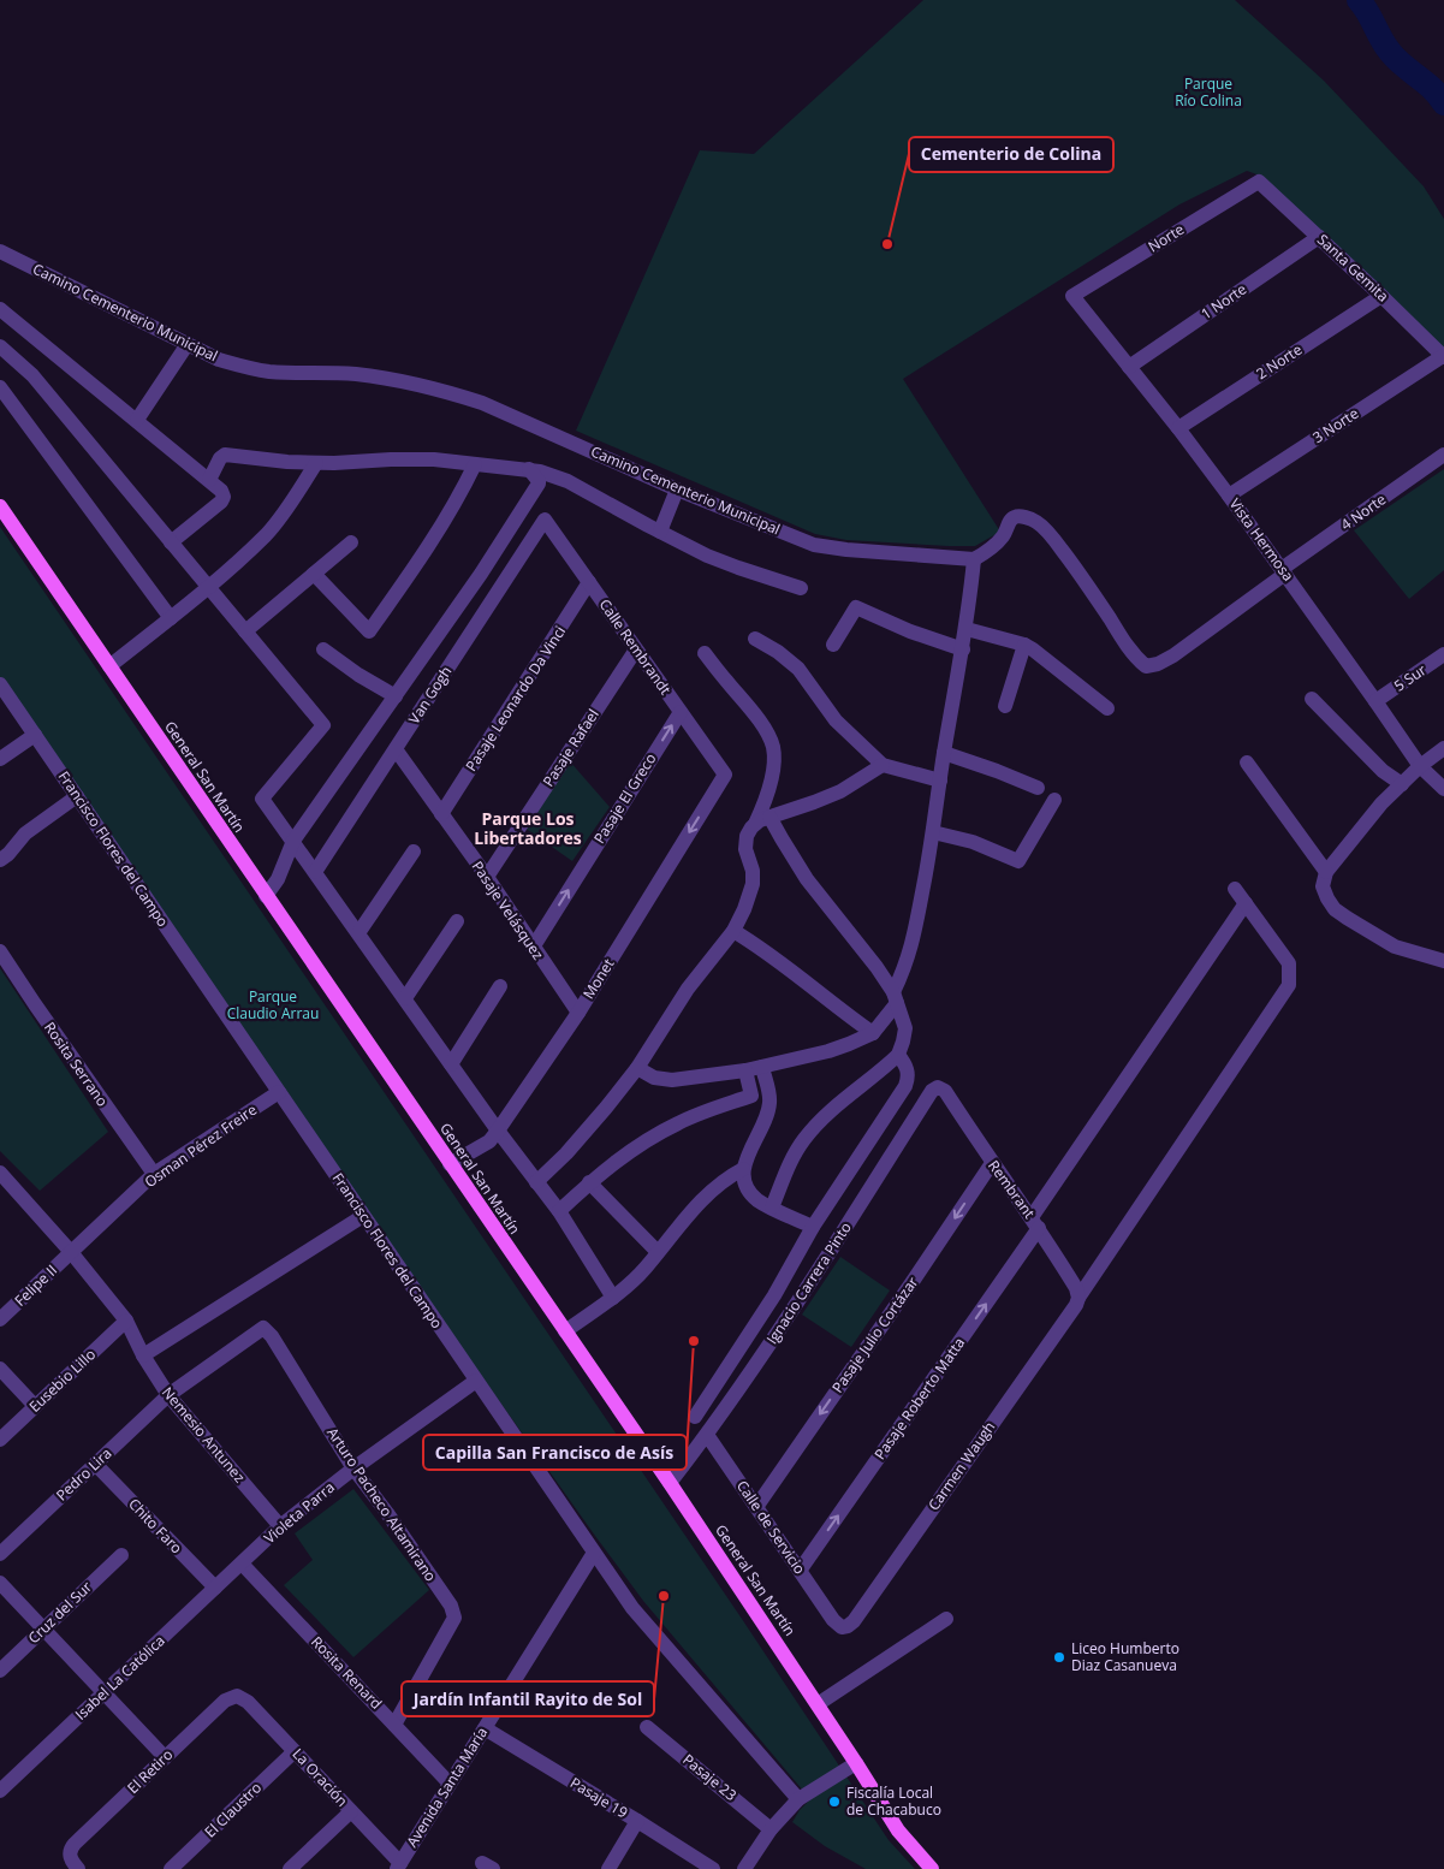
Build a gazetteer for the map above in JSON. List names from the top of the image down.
{
  "streets": {
    "main road": ["General San Martín"],
    "street": [
      "Norte",
      "Santa Gemita",
      "1 Norte",
      "Camino Cementerio Municipal",
      "2 Norte",
      "3 Norte",
      "4 Norte",
      "Vista Hermosa",
      "Calle Rembrandt",
      "5 Sur",
      "Van Gogh",
      "Pasaje Leonardo Da Vinci",
      "Pasaje Rafael",
      "Pasaje El Greco",
      "Francisco Flores del Campo",
      "Pasaje Velásquez",
      "Monet",
      "Rosita Serrano",
      "Osman Pérez Freire",
      "Rembrant",
      "Ignacio Carrera Pinto",
      "Felipe II",
      "Pasaje Julio Cortázar",
      "Eusebio Lillo",
      "Pasaje Roberto Matta",
      "Nemesio Antunez",
      "Carmen Waugh",
      "Pedro Lira",
      "Arturo Pacheco Altamirano",
      "Violeta Parra",
      "Chito Faro",
      "Calle de Servicio",
      "Cruz del Sur",
      "Rosita Renard",
      "Isabel La Católica",
      "El Retiro",
      "La Oración",
      "Pasaje 23",
      "Avenida Santa María",
      "Pasaje 19",
      "El Claustro"
    ]
  },
  "crossings": [
    ["Norte", "Santa Gemita"],
    ["Norte", "Vista Hermosa"],
    ["Santa Gemita", "1 Norte"],
    ["Santa Gemita", "2 Norte"],
    ["Santa Gemita", "3 Norte"],
    ["1 Norte", "Vista Hermosa"],
    ["2 Norte", "Vista Hermosa"],
    ["3 Norte", "Vista Hermosa"],
    ["4 Norte", "Vista Hermosa"],
    ["Vista Hermosa", "5 Sur"],
    ["Calle Rembrandt", "Van Gogh"],
    ["Calle Rembrandt", "Pasaje Leonardo Da Vinci"],
    ["Calle Rembrandt", "Pasaje Rafael"],
    ["Calle Rembrandt", "Pasaje El Greco"],
    ["Calle Rembrandt", "Monet"],
    ["Van Gogh", "Pasaje Velásquez"],
    ["Pasaje Leonardo Da Vinci", "Pasaje Velásquez"],
    ["Pasaje Rafael", "Pasaje Velásquez"],
    ["General San Martín", "Monet"],
    ["General San Martín", "Ignacio Carrera Pinto"],
    ["Pasaje El Greco", "Pasaje Velásquez"],
    ["Francisco Flores del Campo", "Osman Pérez Freire"],
    ["Francisco Flores del Campo", "Violeta Parra"],
    ["Francisco Flores del Campo", "Avenida Santa María"],
    ["Pasaje Velásquez", "Monet"],
    ["Rosita Serrano", "Osman Pérez Freire"],
    ["Osman Pérez Freire", "Felipe II"],
    ["Osman Pérez Freire", "Nemesio Antunez"],
    ["Rembrant", "Ignacio Carrera Pinto"],
    ["Rembrant", "Pasaje Julio Cortázar"],
    ["Rembrant", "Pasaje Roberto Matta"],
    ["Rembrant", "Carmen Waugh"],
    ["Ignacio Carrera Pinto", "Calle de Servicio"],
    ["Felipe II", "Nemesio Antunez"],
    ["Pasaje Julio Cortázar", "Calle de Servicio"],
    ["Eusebio Lillo", "Nemesio Antunez"],
    ["Pasaje Roberto Matta", "Calle de Servicio"],
    ["Nemesio Antunez", "Pedro Lira"],
    ["Nemesio Antunez", "Arturo Pacheco Altamirano"],
    ["Nemesio Antunez", "Violeta Parra"],
    ["Carmen Waugh", "Calle de Servicio"],
    ["Pedro Lira", "Arturo Pacheco Altamirano"],
    ["Pedro Lira", "Chito Faro"],
    ["Arturo Pacheco Altamirano", "Violeta Parra"],
    ["Arturo Pacheco Altamirano", "Rosita Renard"],
    ["Violeta Parra", "Rosita Renard"],
    ["Violeta Parra", "Isabel La Católica"],
    ["Chito Faro", "Isabel La Católica"],
    ["Rosita Renard", "Isabel La Católica"],
    ["Rosita Renard", "Avenida Santa María"],
    ["El Retiro", "La Oración"],
    ["La Oración", "Avenida Santa María"],
    ["La Oración", "El Claustro"],
    ["Avenida Santa María", "Pasaje 19"]
  ],
  "one_way": ["Pasaje El Greco", "Pasaje Roberto Matta"],
  "districts": ["Parque Los Libertadores"],
  "parks": ["Parque Río Colina", "Parque Claudio Arrau"],
  "places": [
    "Cementerio de Colina",
    "Capilla San Francisco de Asís",
    "Jardín Infantil Rayito de Sol",
    "Liceo Humberto Diaz Casanueva",
    "Fiscalía Local de Chacabuco"
  ]
}
